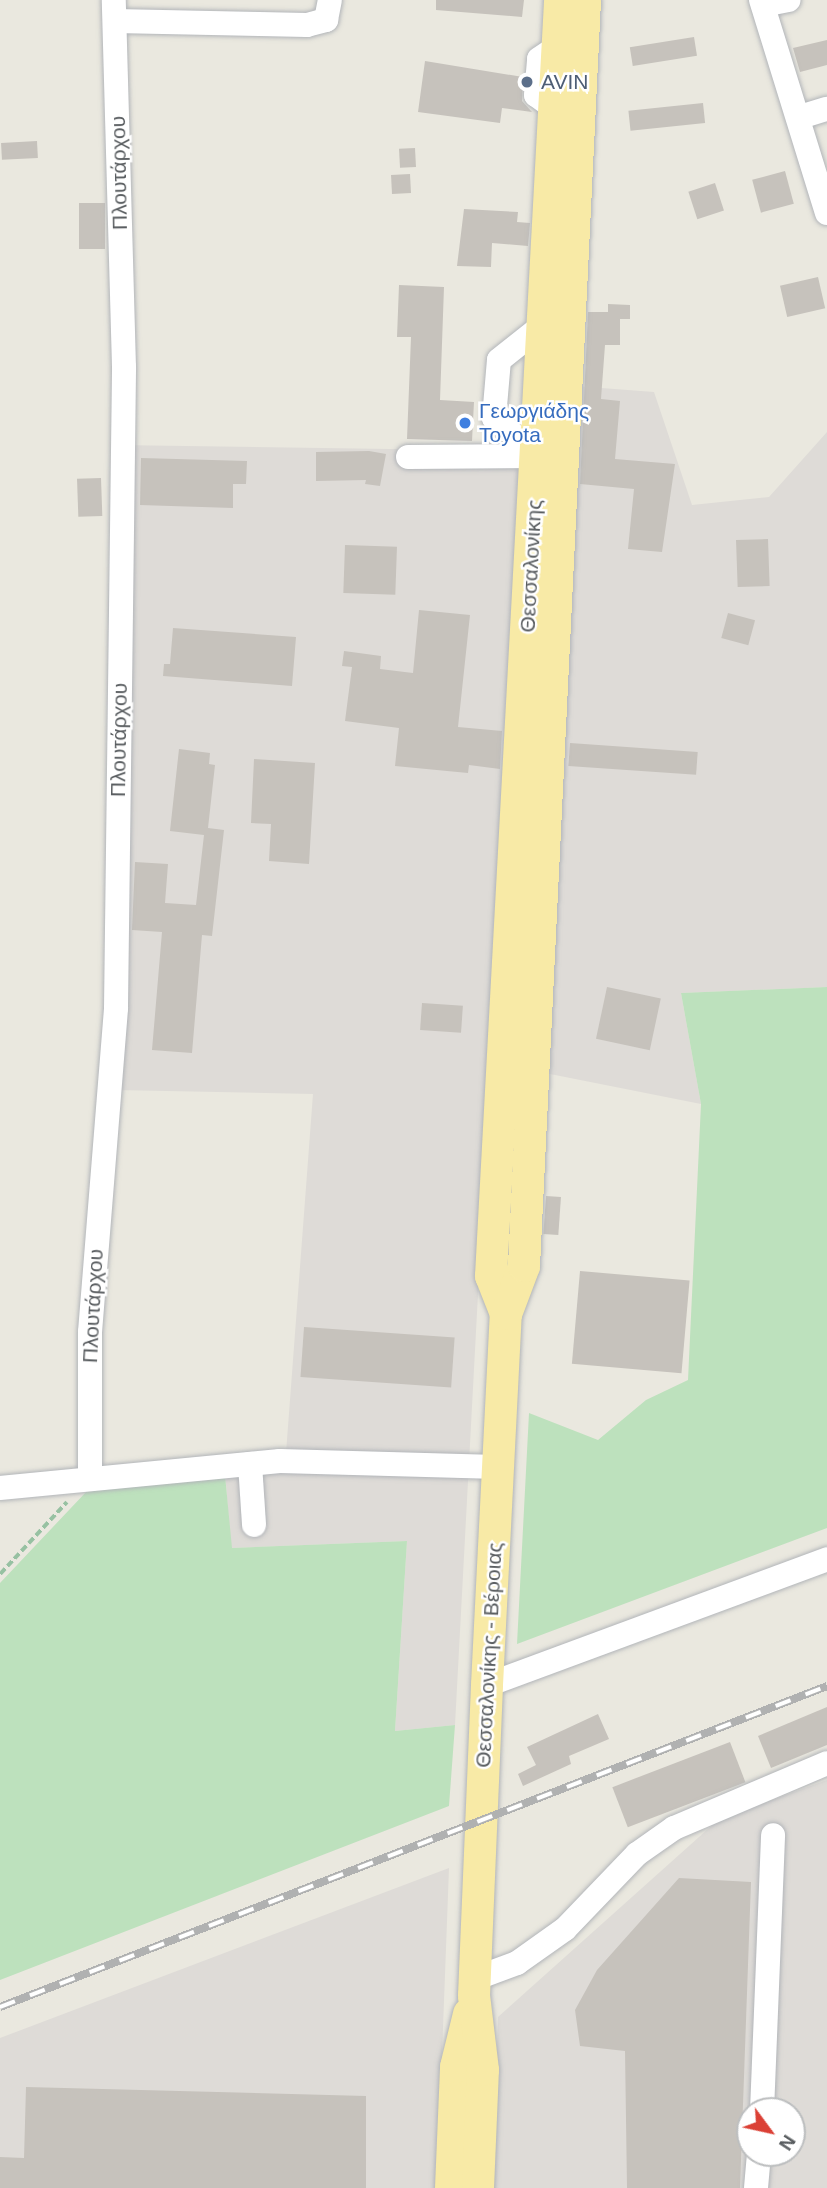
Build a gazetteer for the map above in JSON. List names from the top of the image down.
{
  "streets": {
    "main road": ["Θεσσαλονίκης", "Θεσσαλονίκης - Βέροιας"],
    "street": ["Πλουτάρχου"]
  },
  "crossings": [
    ["Θεσσαλονίκης", "Θεσσαλονίκης - Βέροιας"]
  ],
  "places": ["AVIN", "Γεωργιάδης Toyota"],
  "north": "bottom right"
}
